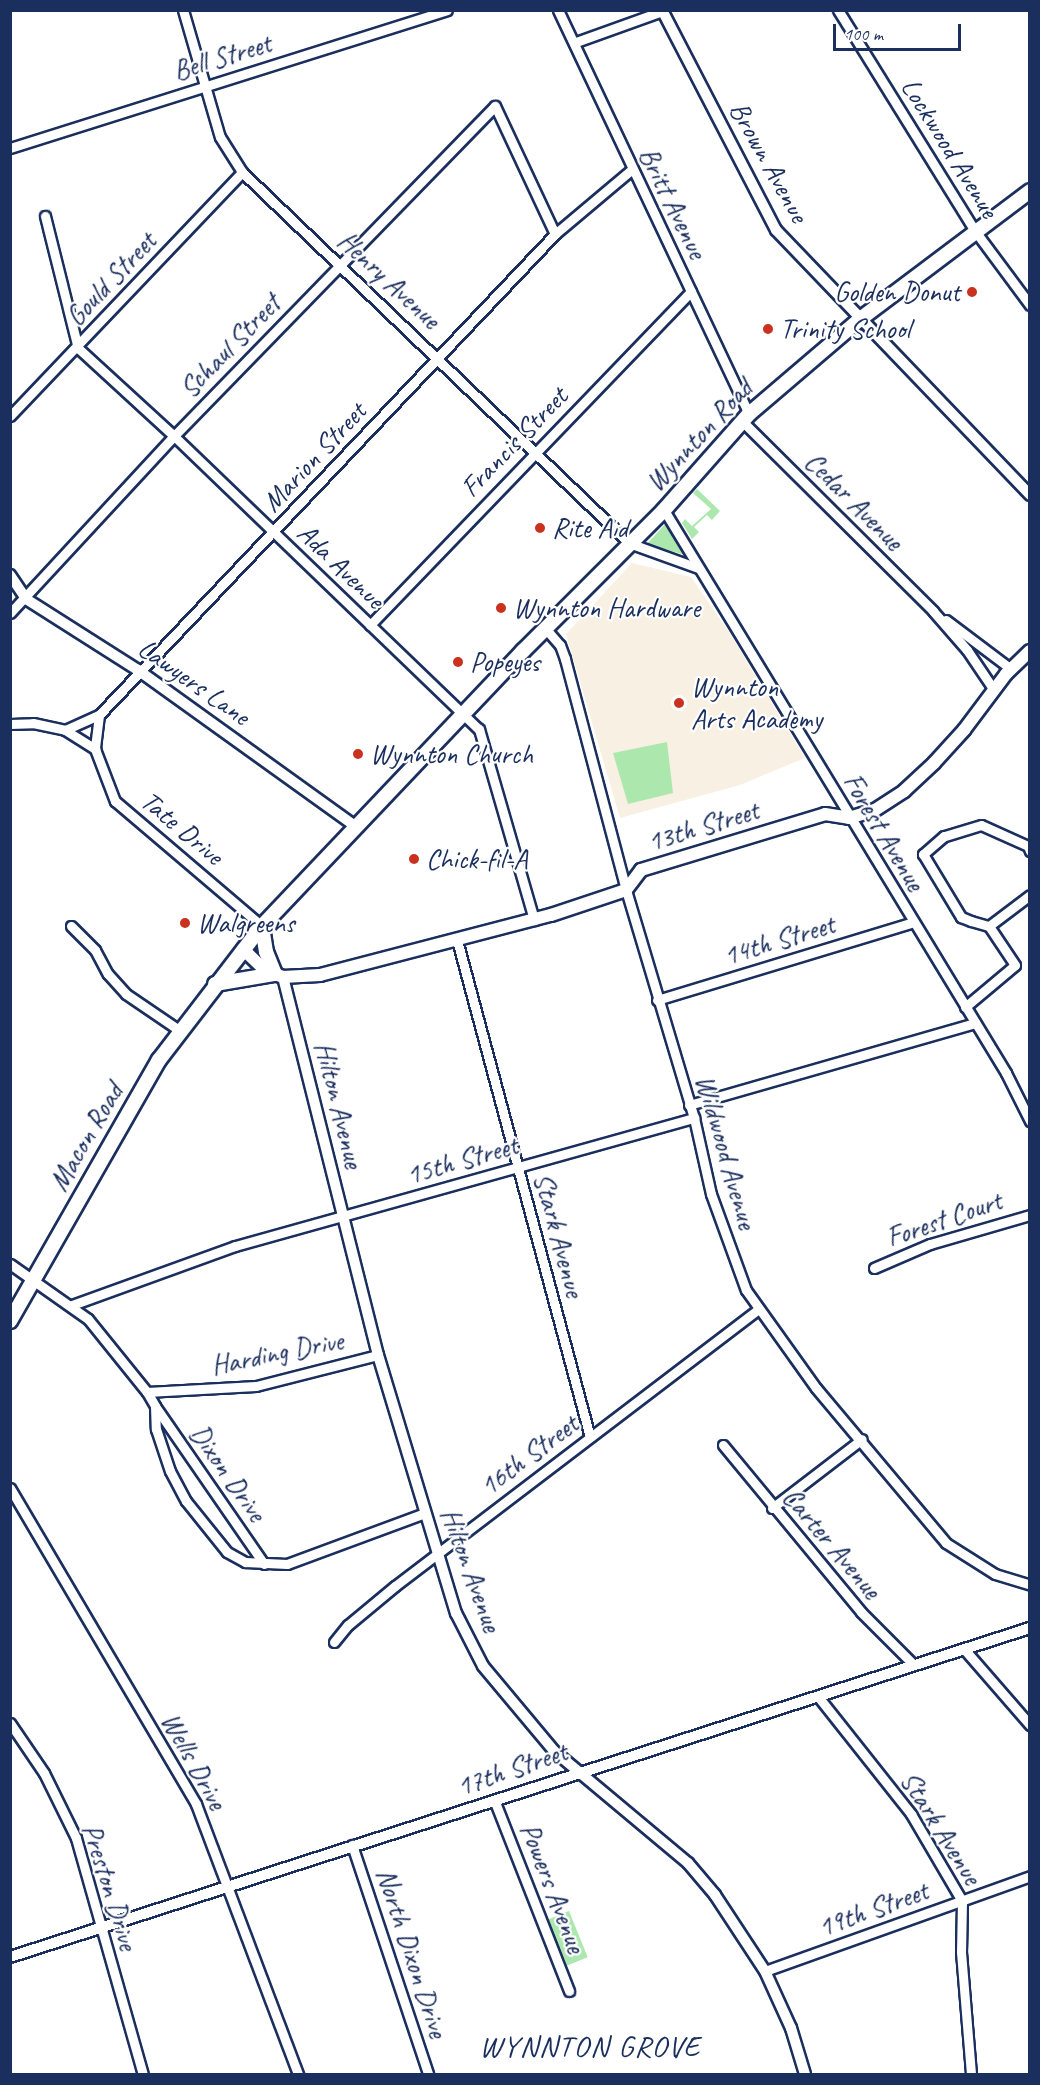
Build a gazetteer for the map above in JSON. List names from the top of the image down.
{
  "streets": {
    "main road": ["Wynnton Road", "13th Street", "Macon Road"],
    "street": [
      "Bell Street",
      "Lockwood Avenue",
      "Brown Avenue",
      "Britt Avenue",
      "Gould Street",
      "Henry Avenue",
      "Schaul Street",
      "Francis Street",
      "Marion Street",
      "Cedar Avenue",
      "Ada Avenue",
      "Lawyers Lane",
      "Tate Drive",
      "Forest Avenue",
      "14th Street",
      "Hilton Avenue",
      "Wildwood Avenue",
      "15th Street",
      "Forest Court",
      "Stark Avenue",
      "Harding Drive",
      "16th Street",
      "Dixon Drive",
      "Carter Avenue",
      "Wells Drive",
      "17th Street",
      "Preston Drive",
      "Powers Avenue",
      "19th Street",
      "North Dixon Drive"
    ]
  },
  "crossings": [
    ["Bell Street", "Henry Avenue"],
    ["Lockwood Avenue", "Wynnton Road"],
    ["Brown Avenue", "Wynnton Road"],
    ["Britt Avenue", "Wynnton Road"],
    ["Britt Avenue", "Francis Street"],
    ["Britt Avenue", "Marion Street"],
    ["Britt Avenue", "Cedar Avenue"],
    ["Gould Street", "Henry Avenue"],
    ["Gould Street", "Ada Avenue"],
    ["Henry Avenue", "Schaul Street"],
    ["Henry Avenue", "Wynnton Road"],
    ["Henry Avenue", "Francis Street"],
    ["Henry Avenue", "Marion Street"],
    ["Schaul Street", "Marion Street"],
    ["Schaul Street", "Ada Avenue"],
    ["Schaul Street", "Lawyers Lane"],
    ["Wynnton Road", "Cedar Avenue"],
    ["Wynnton Road", "Ada Avenue"],
    ["Wynnton Road", "Lawyers Lane"],
    ["Wynnton Road", "Tate Drive"],
    ["Wynnton Road", "Forest Avenue"],
    ["Wynnton Road", "Macon Road"],
    ["Wynnton Road", "Wildwood Avenue"],
    ["Francis Street", "Ada Avenue"],
    ["Marion Street", "Ada Avenue"],
    ["Marion Street", "Lawyers Lane"],
    ["Marion Street", "Tate Drive"],
    ["13th Street", "Forest Avenue"],
    ["13th Street", "Hilton Avenue"],
    ["13th Street", "Wildwood Avenue"],
    ["13th Street", "Stark Avenue"],
    ["Forest Avenue", "14th Street"],
    ["14th Street", "Wildwood Avenue"],
    ["Hilton Avenue", "15th Street"],
    ["Hilton Avenue", "Harding Drive"],
    ["Hilton Avenue", "16th Street"],
    ["Hilton Avenue", "Dixon Drive"],
    ["Hilton Avenue", "17th Street"],
    ["Hilton Avenue", "19th Street"],
    ["Macon Road", "Dixon Drive"],
    ["Wildwood Avenue", "15th Street"],
    ["Wildwood Avenue", "16th Street"],
    ["15th Street", "Stark Avenue"],
    ["15th Street", "Dixon Drive"],
    ["Stark Avenue", "16th Street"],
    ["Stark Avenue", "17th Street"],
    ["Stark Avenue", "19th Street"],
    ["Harding Drive", "Dixon Drive"],
    ["Carter Avenue", "17th Street"],
    ["Wells Drive", "17th Street"],
    ["17th Street", "Preston Drive"],
    ["17th Street", "Powers Avenue"],
    ["17th Street", "North Dixon Drive"]
  ],
  "districts": ["WYNNTON GROVE"],
  "places": [
    "Golden Donut",
    "Trinity School",
    "Rite Aid",
    "Wynnton Hardware",
    "Popeyes",
    "Wynnton Arts Academy",
    "Wynnton Church",
    "Chick-fil-A",
    "Walgreens"
  ],
  "scale_bar": "100 m"
}
